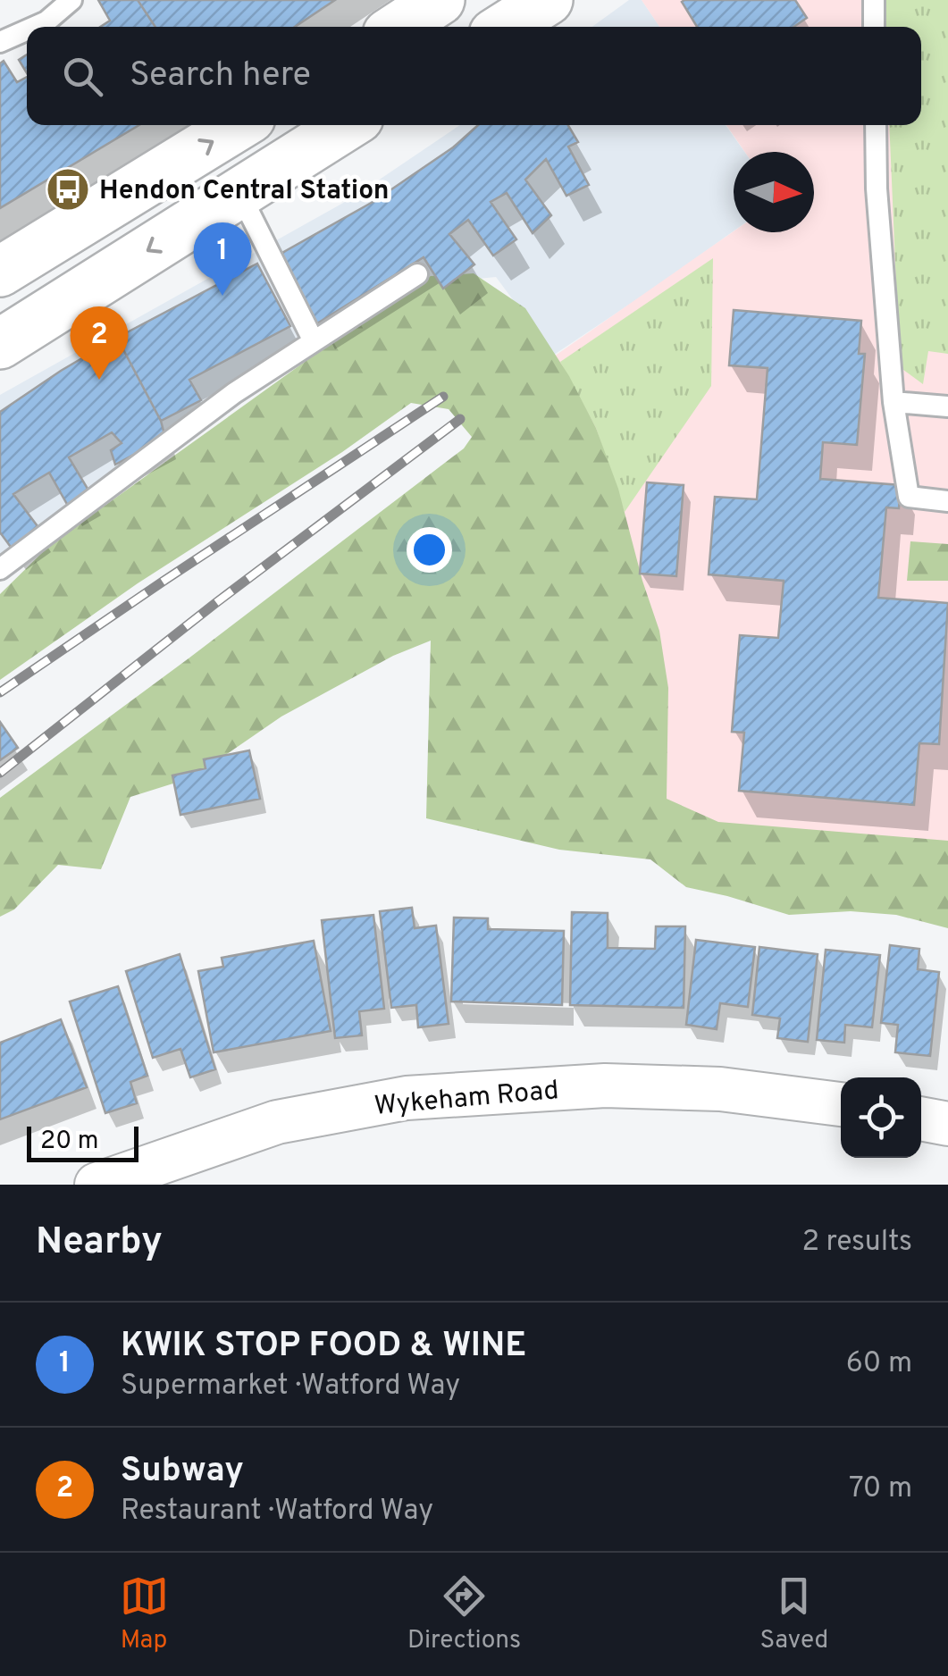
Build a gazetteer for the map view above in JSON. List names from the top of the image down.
{
  "streets": {
    "street": ["Wykeham Road"]
  },
  "places": {
    "bus stop": ["Hendon Central Station"]
  },
  "scale_bar": "20 m",
  "north": "right",
  "page": {
    "search": "Search here",
    "pins": ["1", "2"],
    "scale": "20 m",
    "heading": ["Nearby", "2 results"],
    "list": [
      {
        "mark": "1",
        "name": "KWIK STOP FOOD & WINE",
        "note": "Supermarket · Watford Way",
        "value": "60 m"
      },
      {
        "mark": "2",
        "name": "Subway",
        "note": "Restaurant · Watford Way",
        "value": "70 m"
      }
    ],
    "nav": ["Map", "Directions", "Saved"]
  }
}
